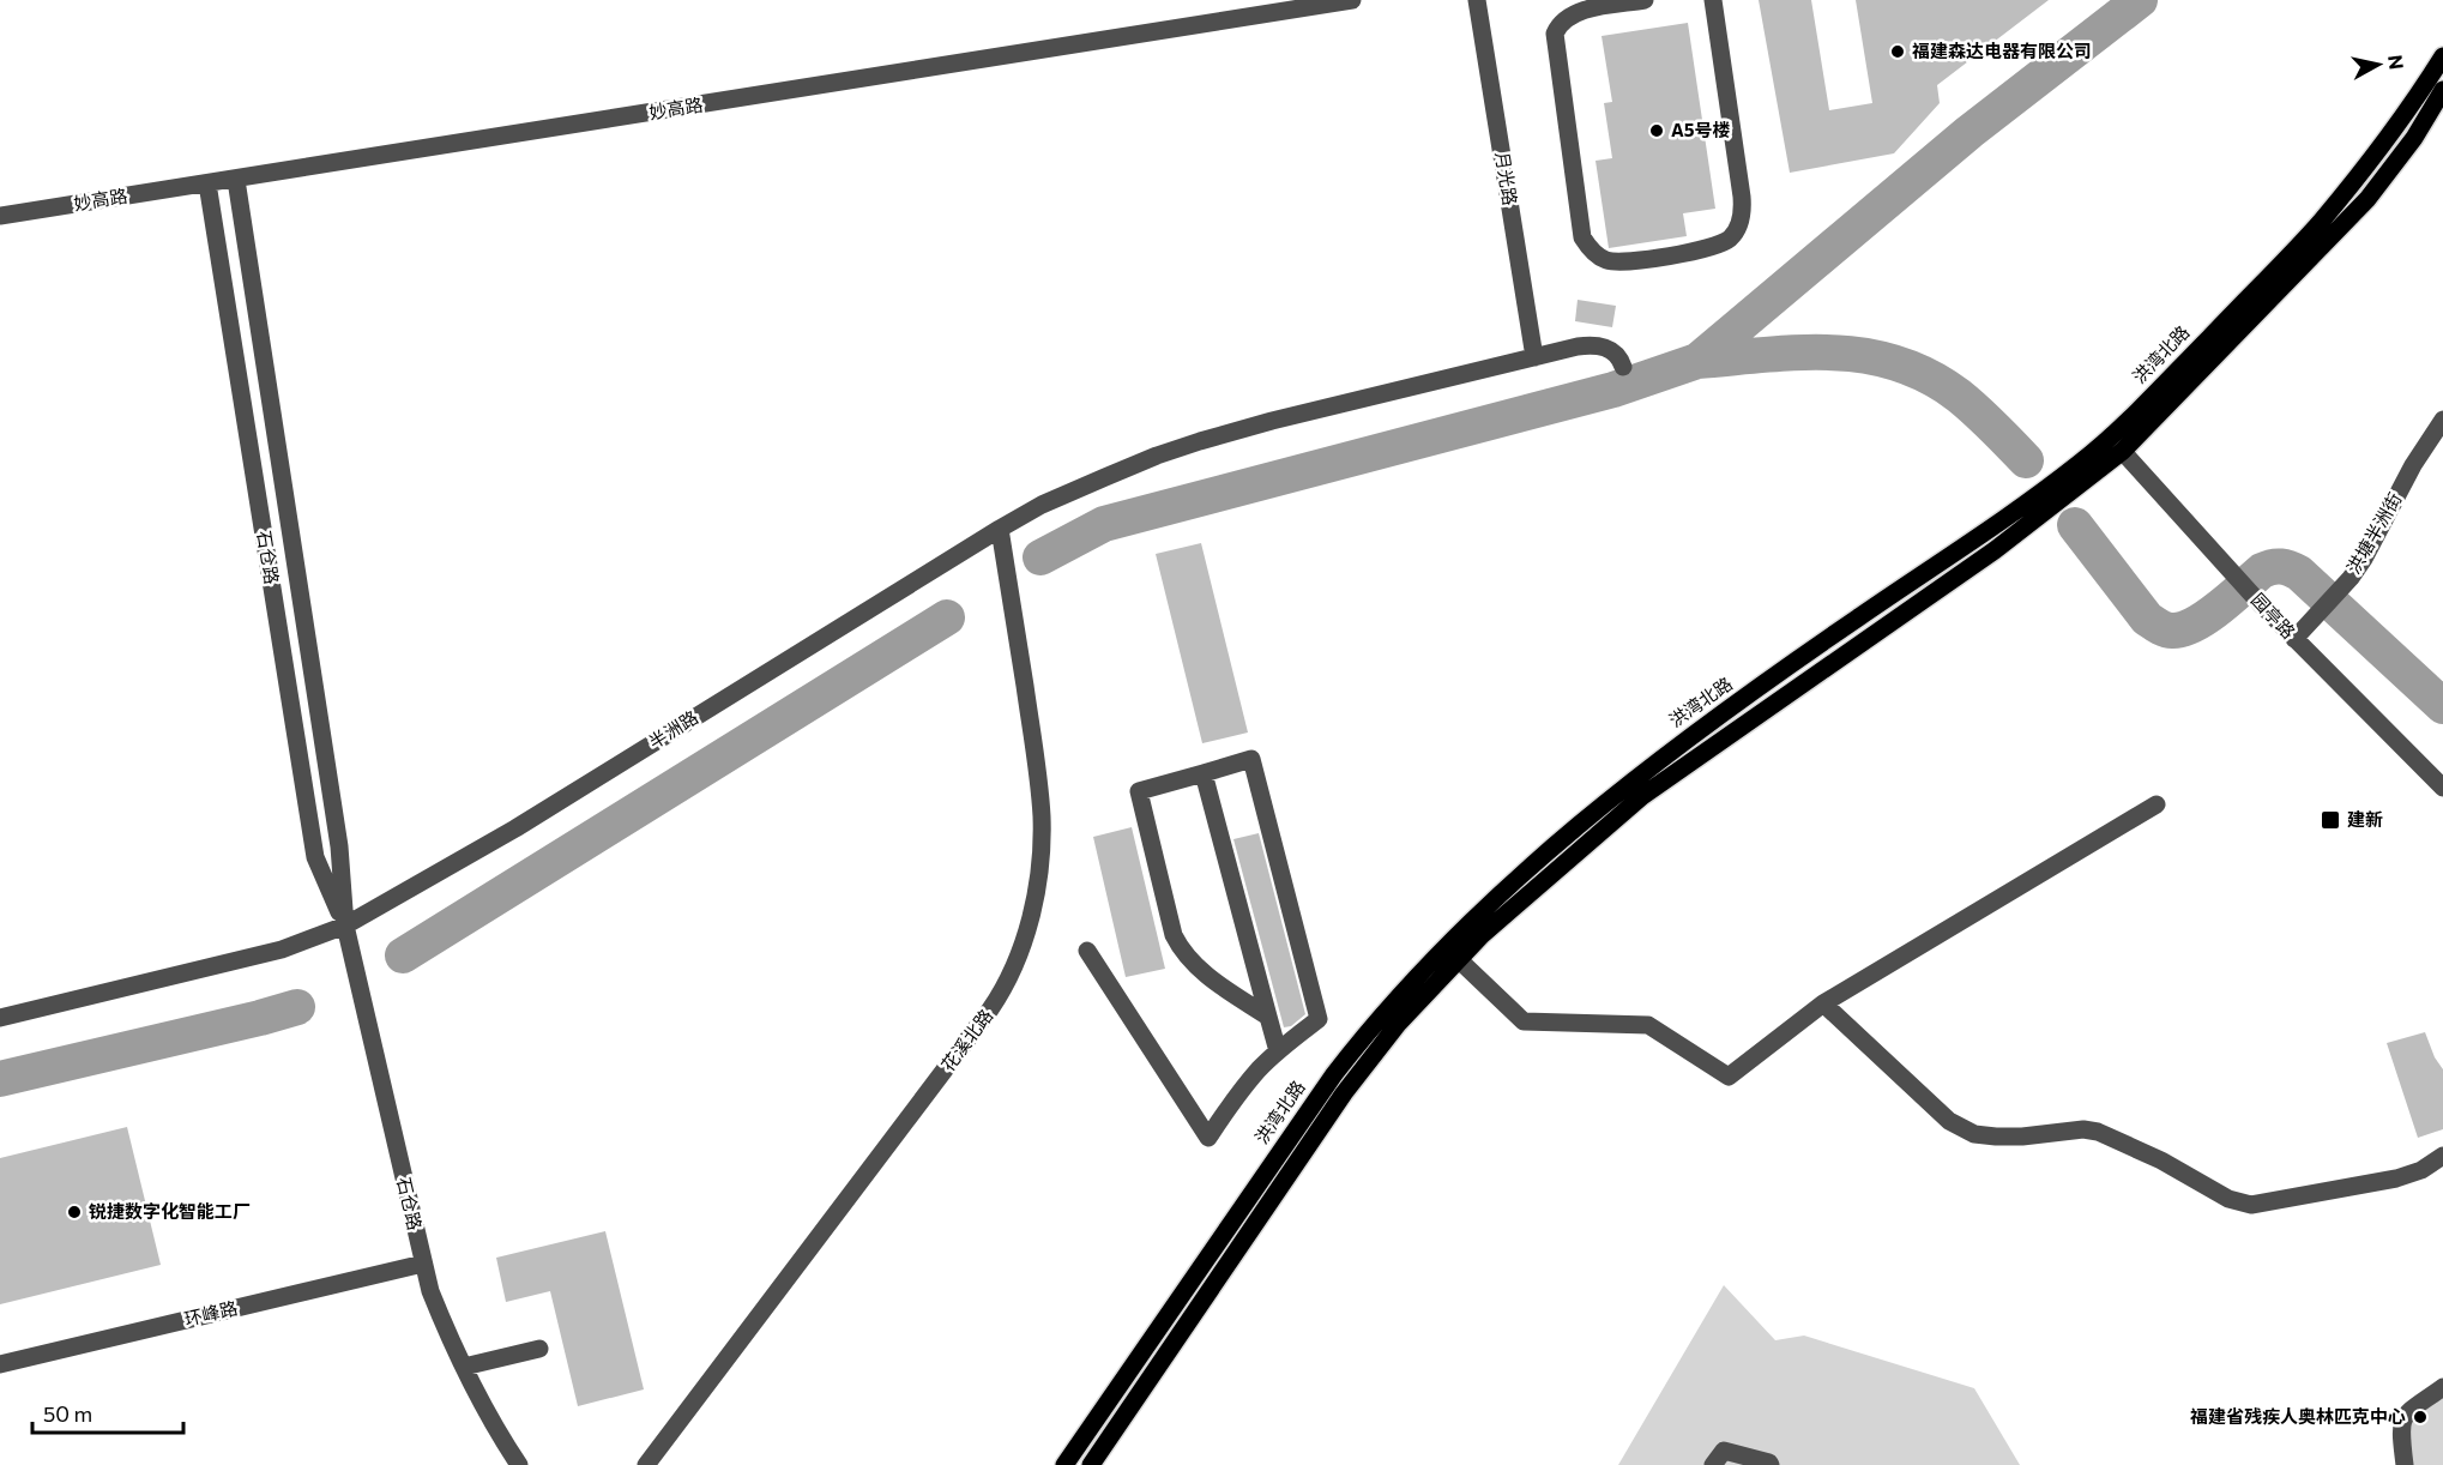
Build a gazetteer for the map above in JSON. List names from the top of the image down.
{
  "streets": {
    "main road": ["洪湾北路"],
    "street": [
      "妙高路",
      "月光路",
      "洪塘半洲街",
      "石仓路",
      "园亭路",
      "半洲路",
      "花溪北路",
      "环峰路"
    ]
  },
  "crossings": [
    ["妙高路", "石仓路"],
    ["月光路", "半洲路"],
    ["洪湾北路", "园亭路"],
    ["洪塘半洲街", "园亭路"],
    ["石仓路", "半洲路"],
    ["石仓路", "环峰路"],
    ["半洲路", "花溪北路"]
  ],
  "places": {
    "other": [
      "福建森达电器有限公司",
      "A5号楼",
      "锐捷数字化智能工厂",
      "福建省残疾人奥林匹克中心"
    ],
    "transit": ["建新"]
  },
  "scale_bar": "50 m",
  "north": "right"
}
